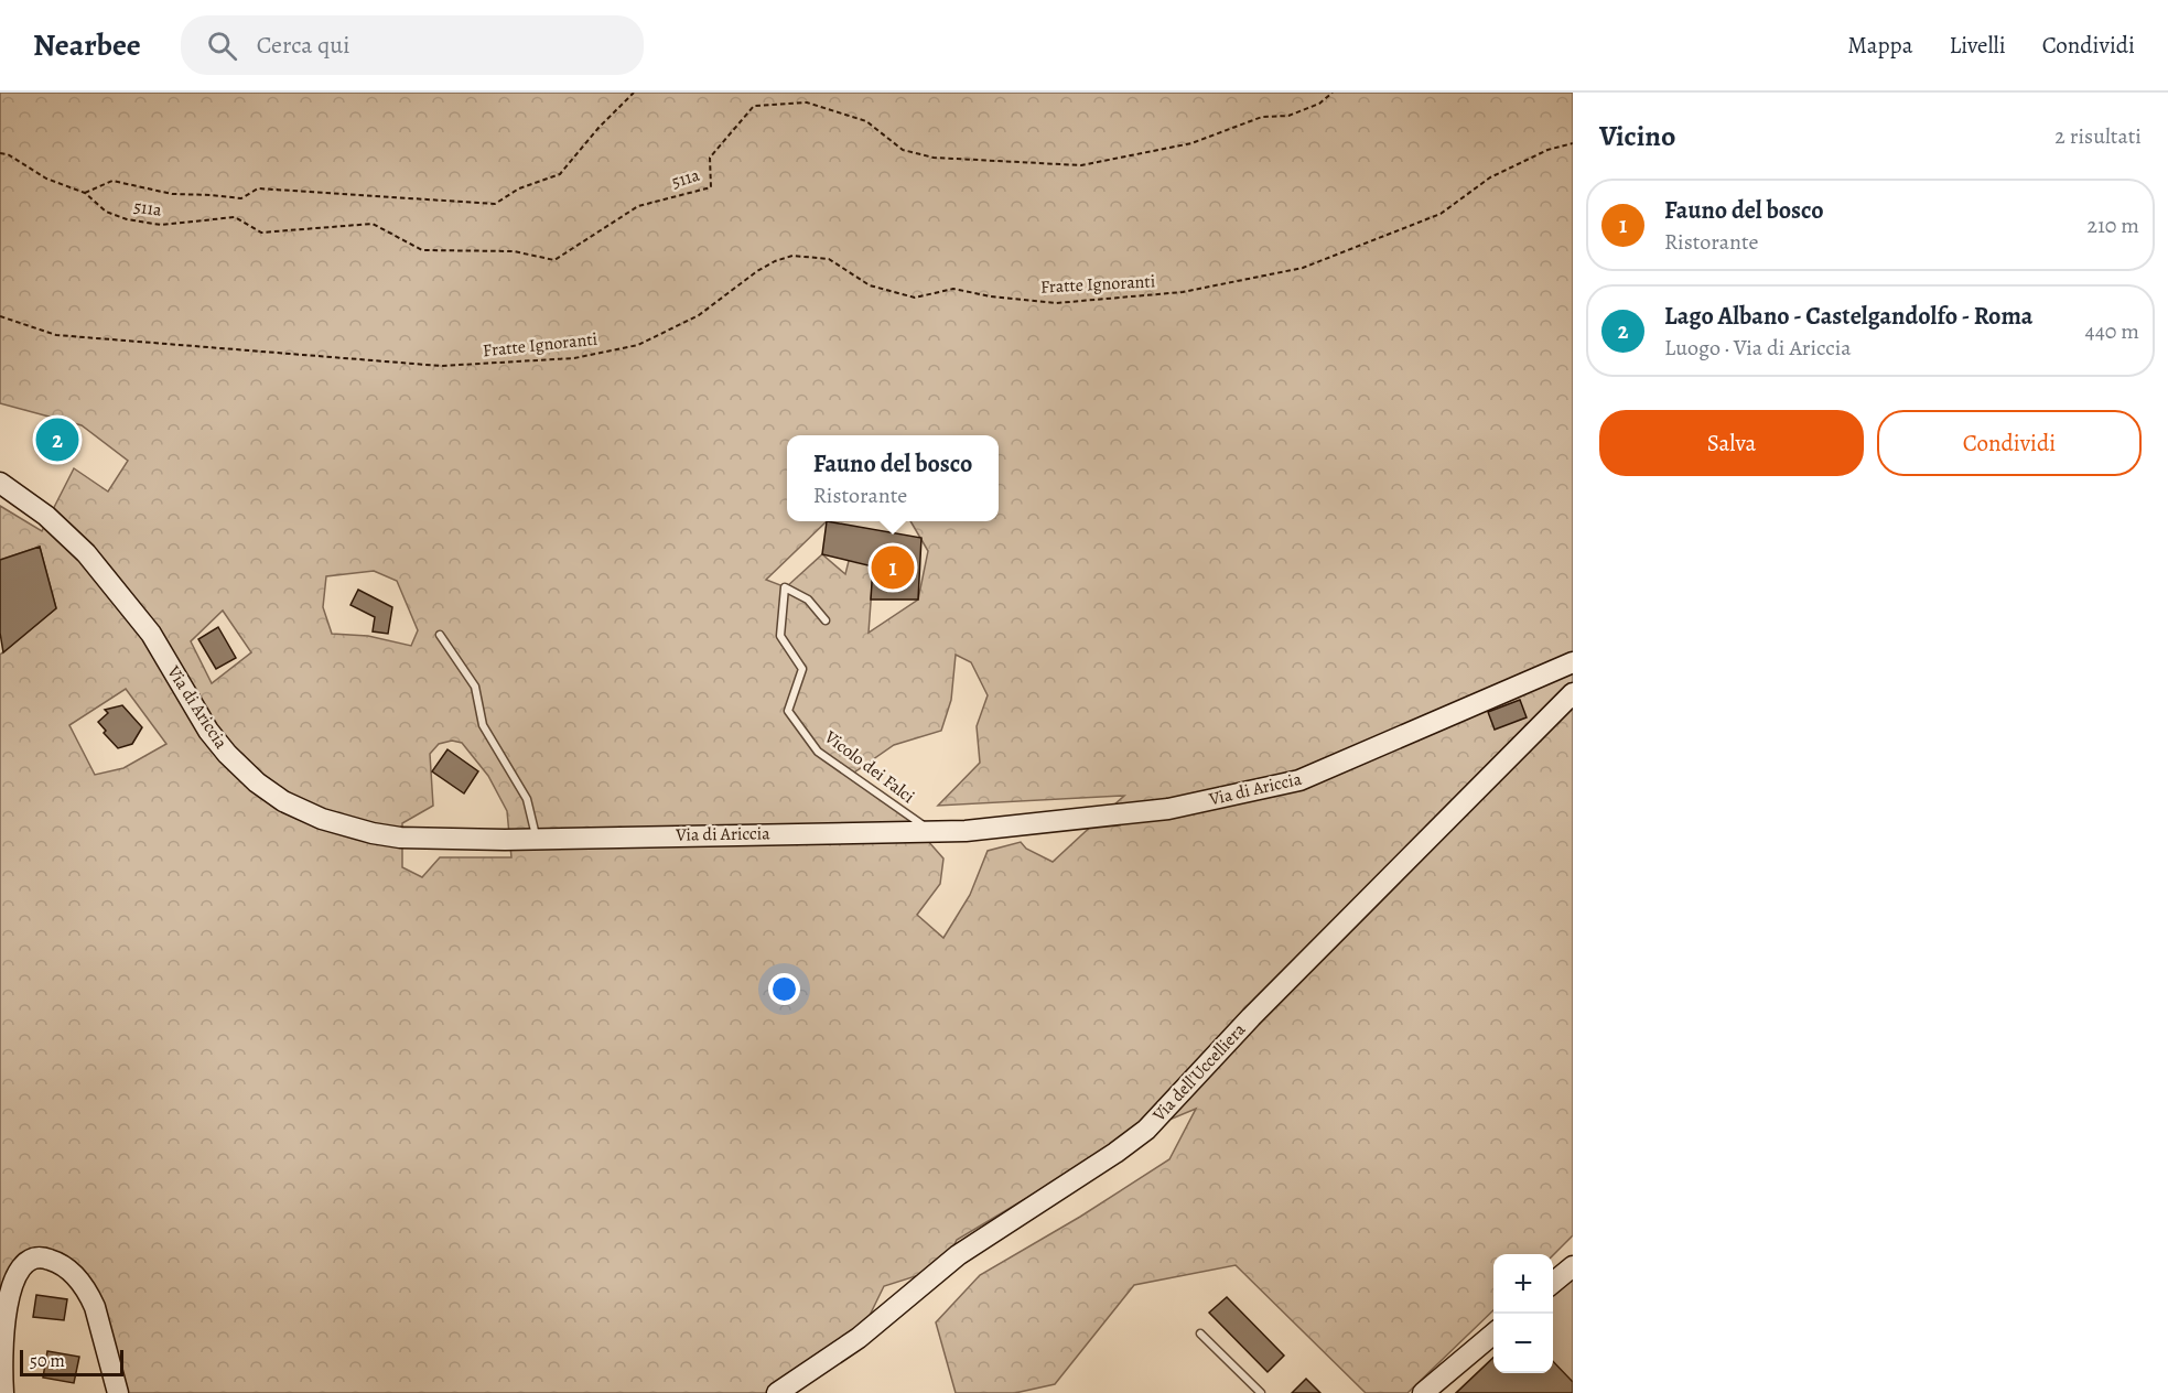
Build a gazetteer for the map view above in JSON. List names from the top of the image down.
{
  "streets": {
    "street": ["Via di Ariccia", "Via dell'Uccelliera"],
    "lane": ["Vicolo dei Falci"],
    "path": ["511a", "Fratte Ignoranti"]
  },
  "crossings": [
    ["Via di Ariccia", "Vicolo dei Falci"]
  ],
  "scale_bar": "50 m",
  "page": {
    "header": "Nearbee",
    "search": "Cerca qui",
    "nav": ["Mappa", "Livelli", "Condividi"],
    "heading": ["Vicino", "2 risultati"],
    "list": [
      {
        "mark": "1",
        "name": "Fauno del bosco",
        "note": "Ristorante",
        "value": "210 m"
      },
      {
        "mark": "2",
        "name": "Lago Albano - Castelgandolfo - Roma",
        "note": "Luogo · Via di Ariccia",
        "value": "440 m"
      }
    ],
    "buttons": ["Salva", "Condividi"],
    "pins": ["2", "1"],
    "popup": ["Fauno del bosco", "Ristorante"],
    "map_buttons": ["+", "−"],
    "scale": "50 m"
  }
}
